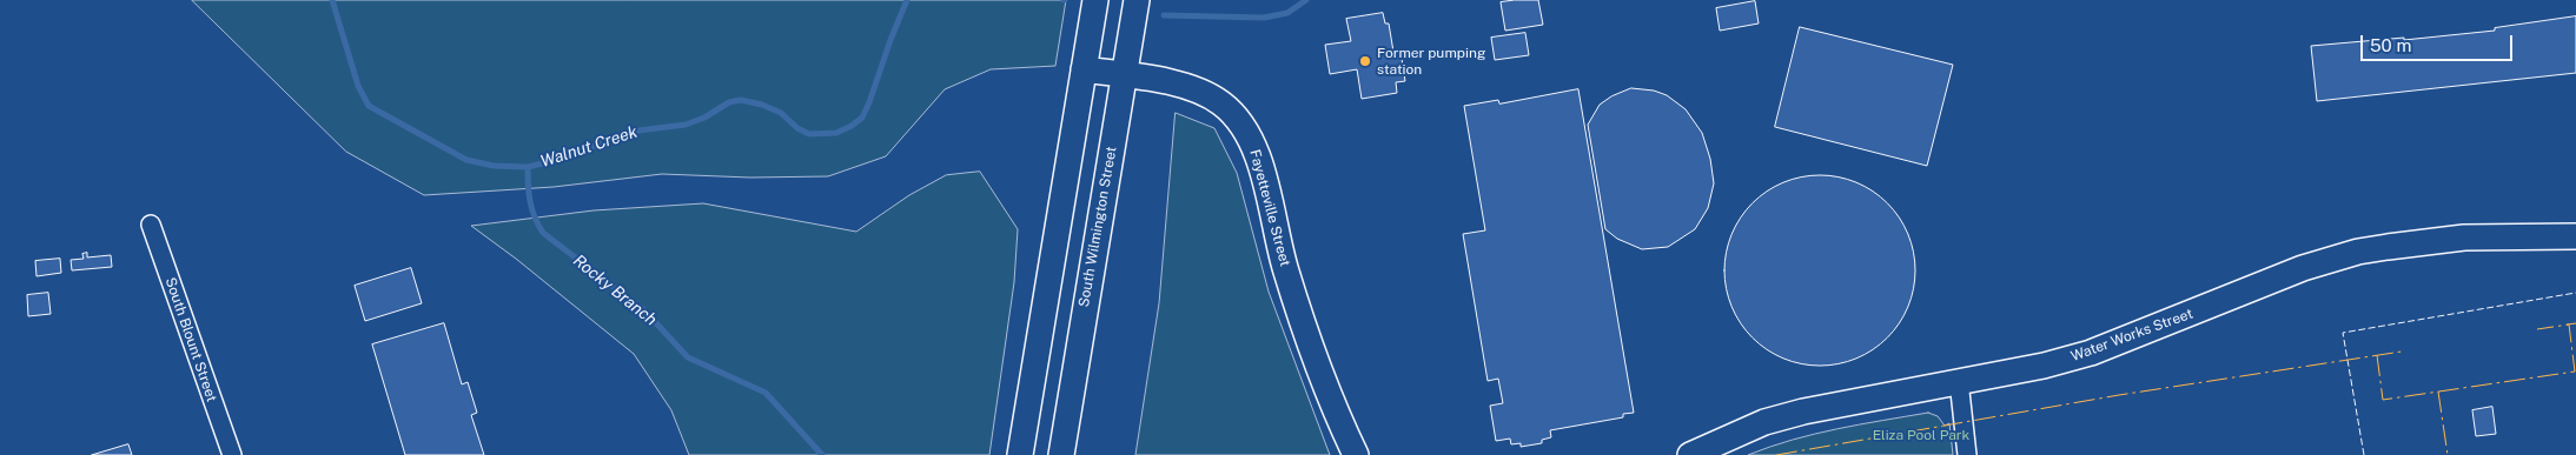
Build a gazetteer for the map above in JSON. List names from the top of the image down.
{
  "streets": {
    "street": [
      "Fayetteville Street",
      "South Wilmington Street",
      "Water Works Street",
      "South Blount Street"
    ]
  },
  "crossings": [
    ["Fayetteville Street", "South Wilmington Street"]
  ],
  "water": ["Walnut Creek", "Rocky Branch"],
  "parks": ["Eliza Pool Park"],
  "places": ["Former pumping station"],
  "scale_bar": "50 m"
}
